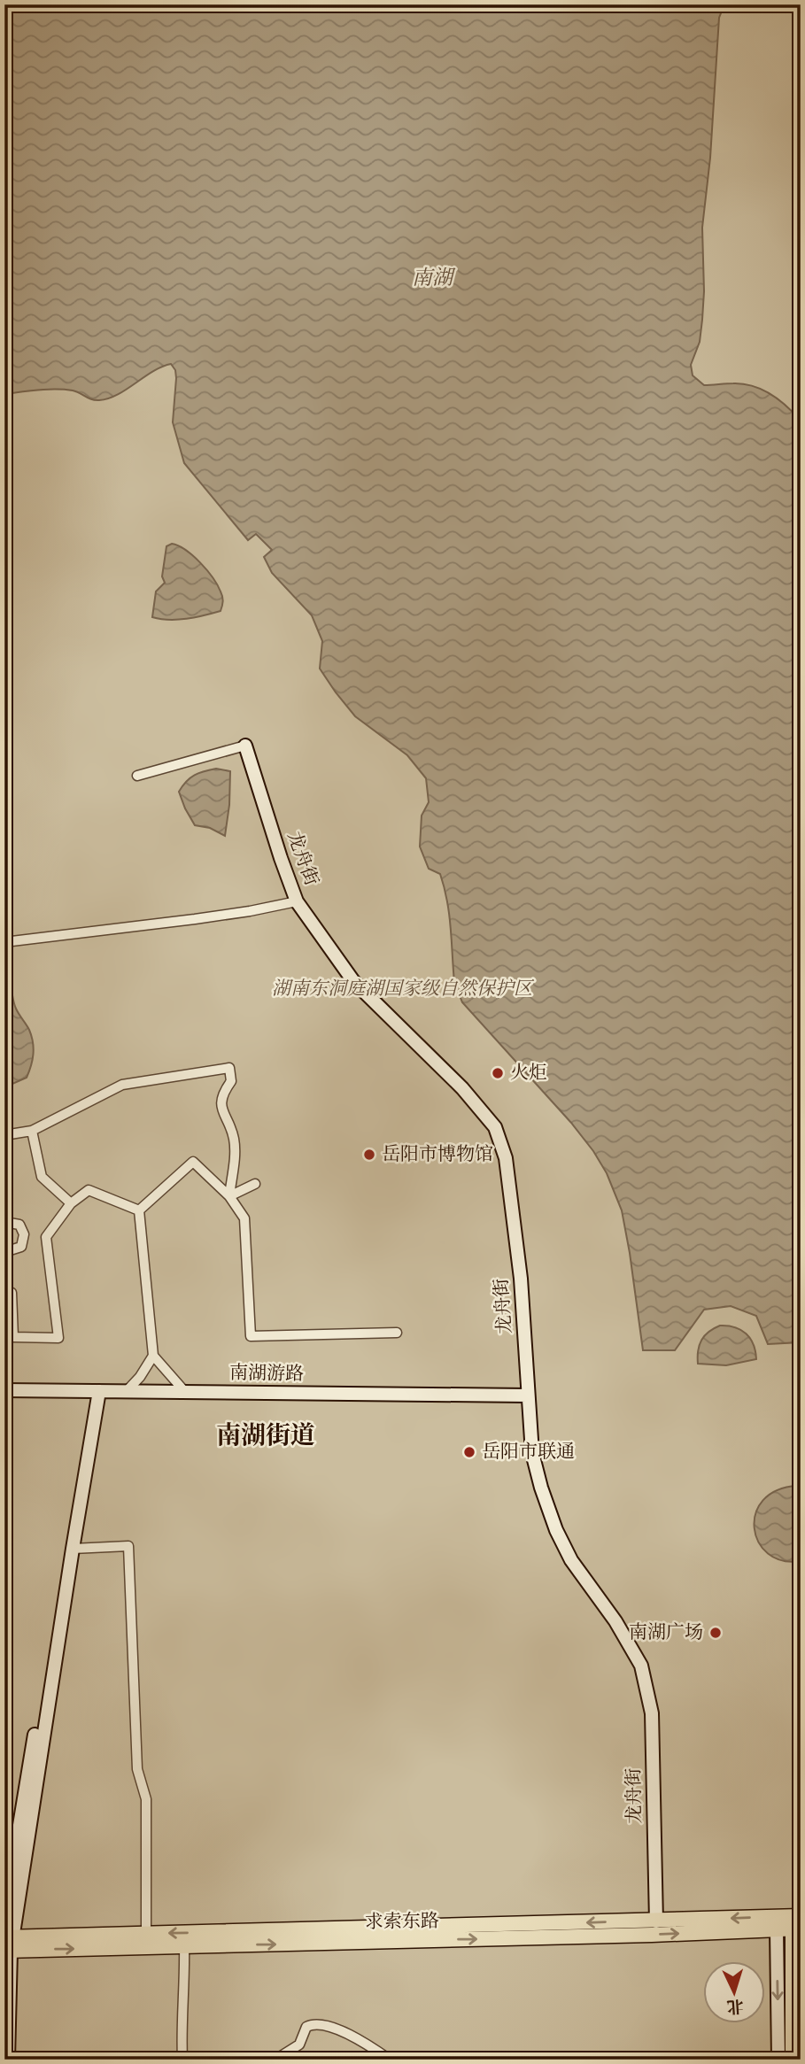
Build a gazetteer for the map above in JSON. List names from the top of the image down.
{
  "streets": {
    "main road": ["求索东路"],
    "street": ["龙舟街", "南湖游路"]
  },
  "crossings": [
    ["龙舟街", "南湖游路"],
    ["龙舟街", "求索东路"]
  ],
  "districts": ["南湖街道"],
  "water": ["南湖"],
  "parks": ["湖南东洞庭湖国家级自然保护区"],
  "places": [
    "火炬",
    "岳阳市博物馆",
    "岳阳市联通",
    "南湖广场"
  ],
  "north": "bottom"
}
